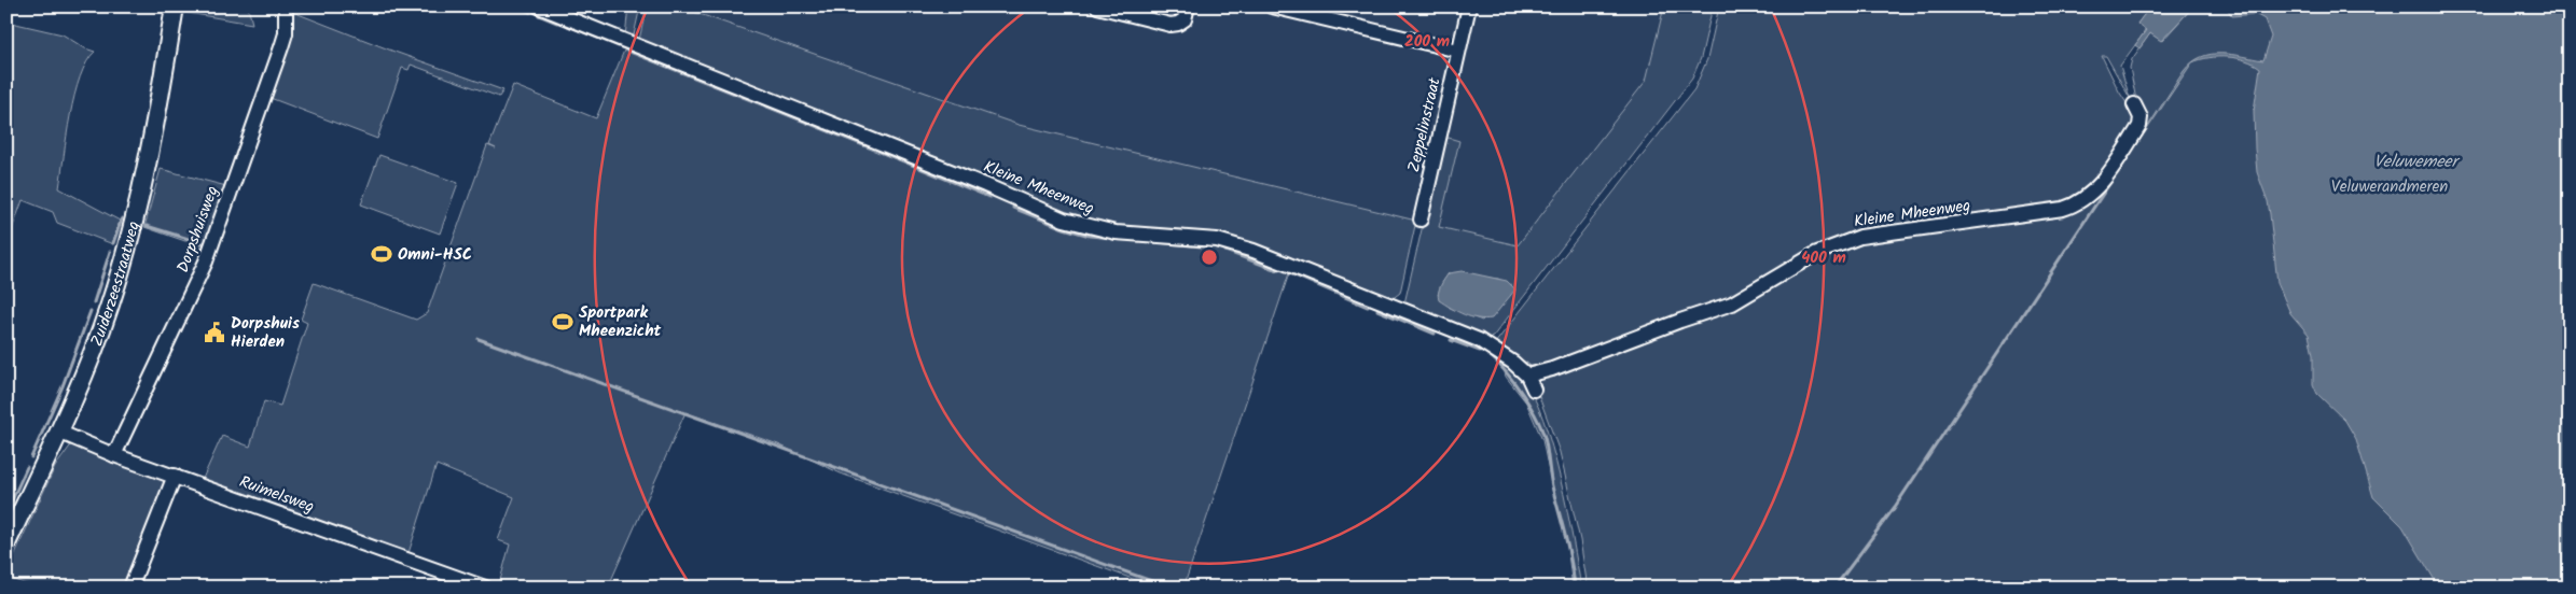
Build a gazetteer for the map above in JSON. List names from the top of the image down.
{
  "streets": {
    "main road": ["Zuiderzeestraatweg"],
    "street": [
      "Zeppelinstraat",
      "Kleine Mheenweg",
      "Dorpshuisweg",
      "Ruimelsweg"
    ]
  },
  "crossings": [
    ["Dorpshuisweg", "Ruimelsweg"],
    ["Zuiderzeestraatweg", "Ruimelsweg"]
  ],
  "water": ["Veluwemeer"],
  "parks": ["Veluwerandmeren"],
  "places": {
    "sports": ["Omni-HSC", "Sportpark Mheenzicht"],
    "public building": ["Dorpshuis Hierden"]
  },
  "rings": ["200 m", "400 m"]
}
